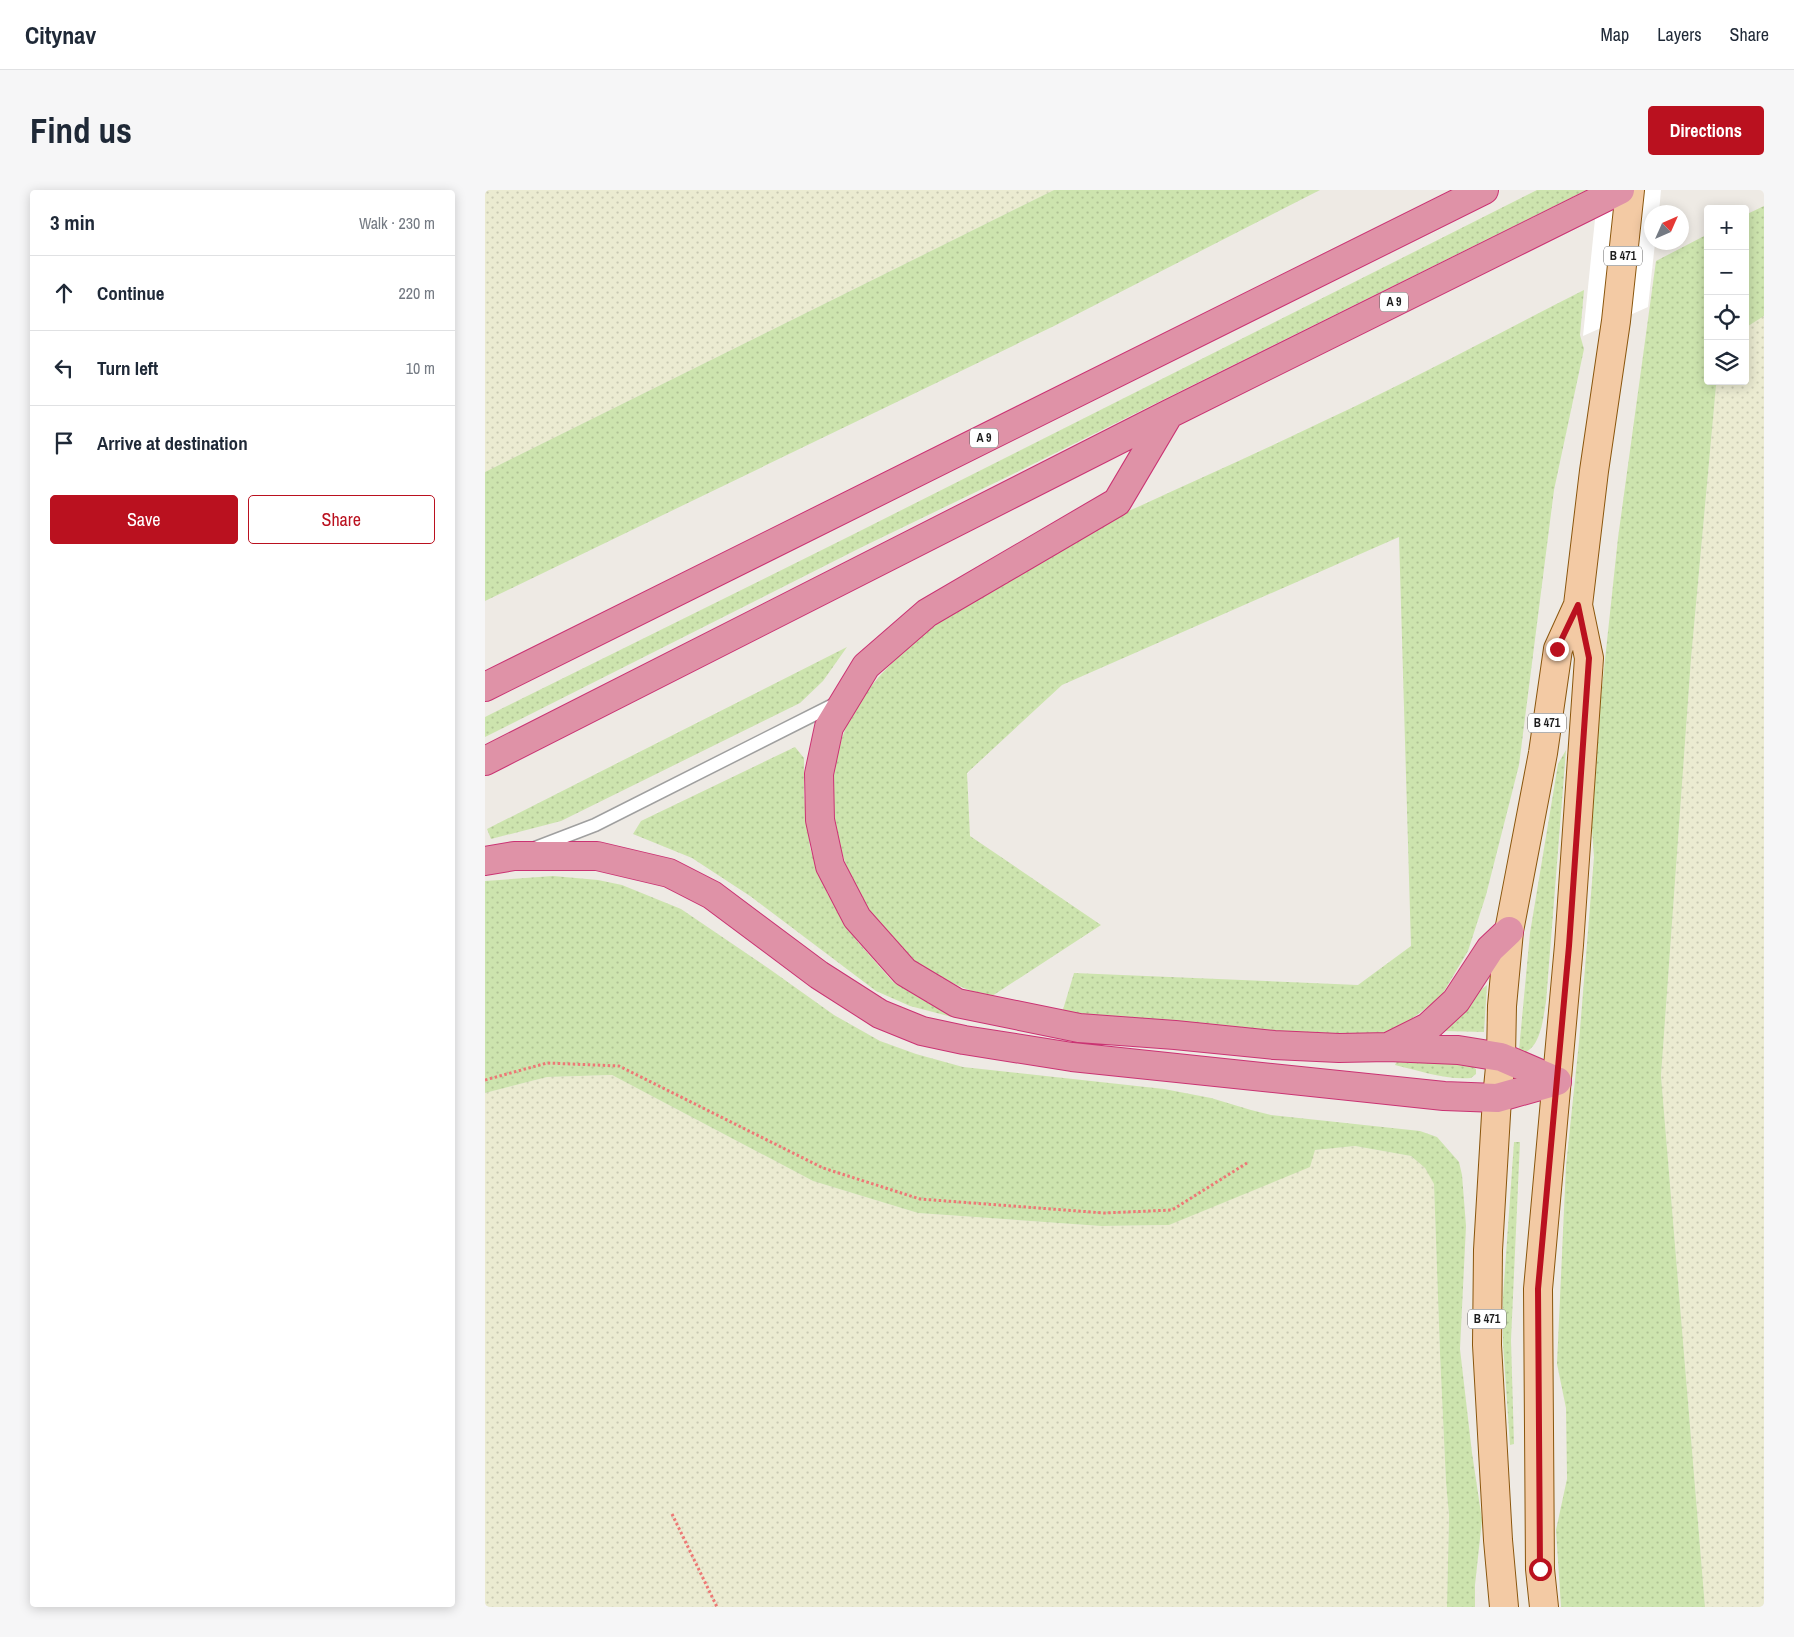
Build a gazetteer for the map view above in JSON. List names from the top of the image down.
{
  "streets": {
    "highway": ["A 9"],
    "main road": ["B 471"]
  },
  "north": "top right",
  "page": {
    "header": "Citynav",
    "nav": ["Map", "Layers", "Share"],
    "buttons": [
      "Directions",
      ["Save", "Share"]
    ],
    "title": "Find us",
    "heading": ["3 min", "Walk · 230 m"],
    "map_buttons": ["+", "−"],
    "list": [
      ["Continue", "220 m"],
      ["Turn left", "10 m"],
      "Arrive at destination"
    ]
  }
}
